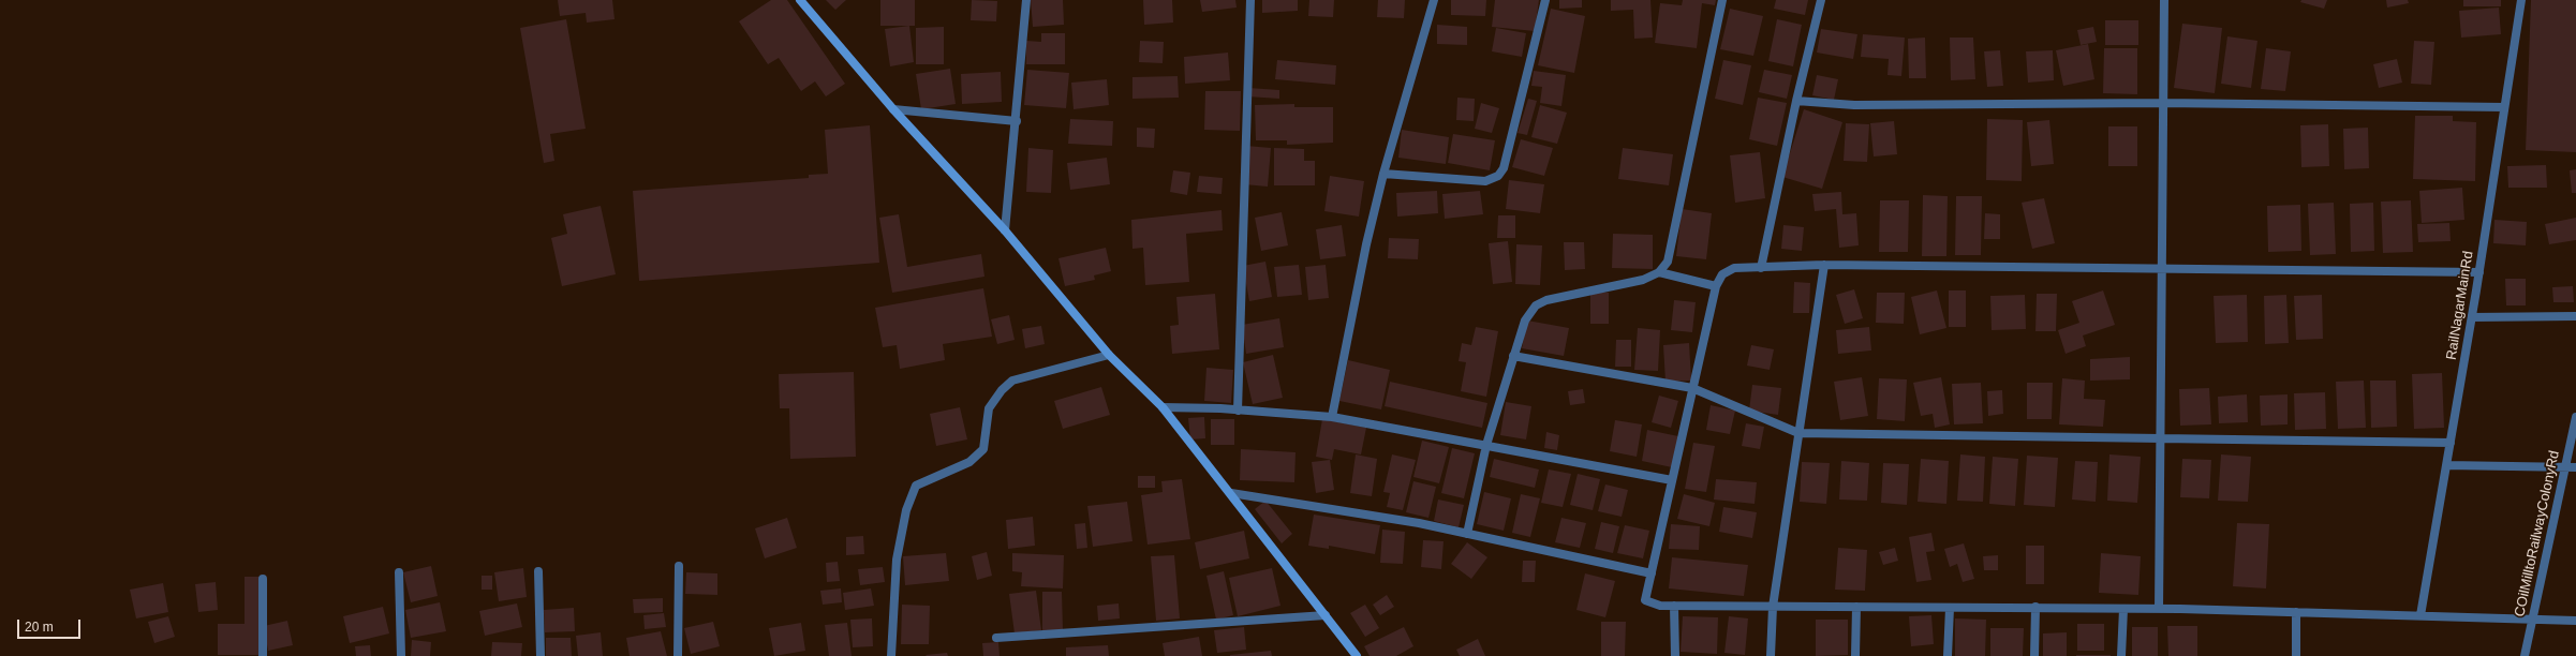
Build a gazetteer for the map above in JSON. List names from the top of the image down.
{
  "streets": {
    "street": ["RailNagarMainRd", "COilMilltoRailwayColonyRd"]
  },
  "scale_bar": "20 m"
}
